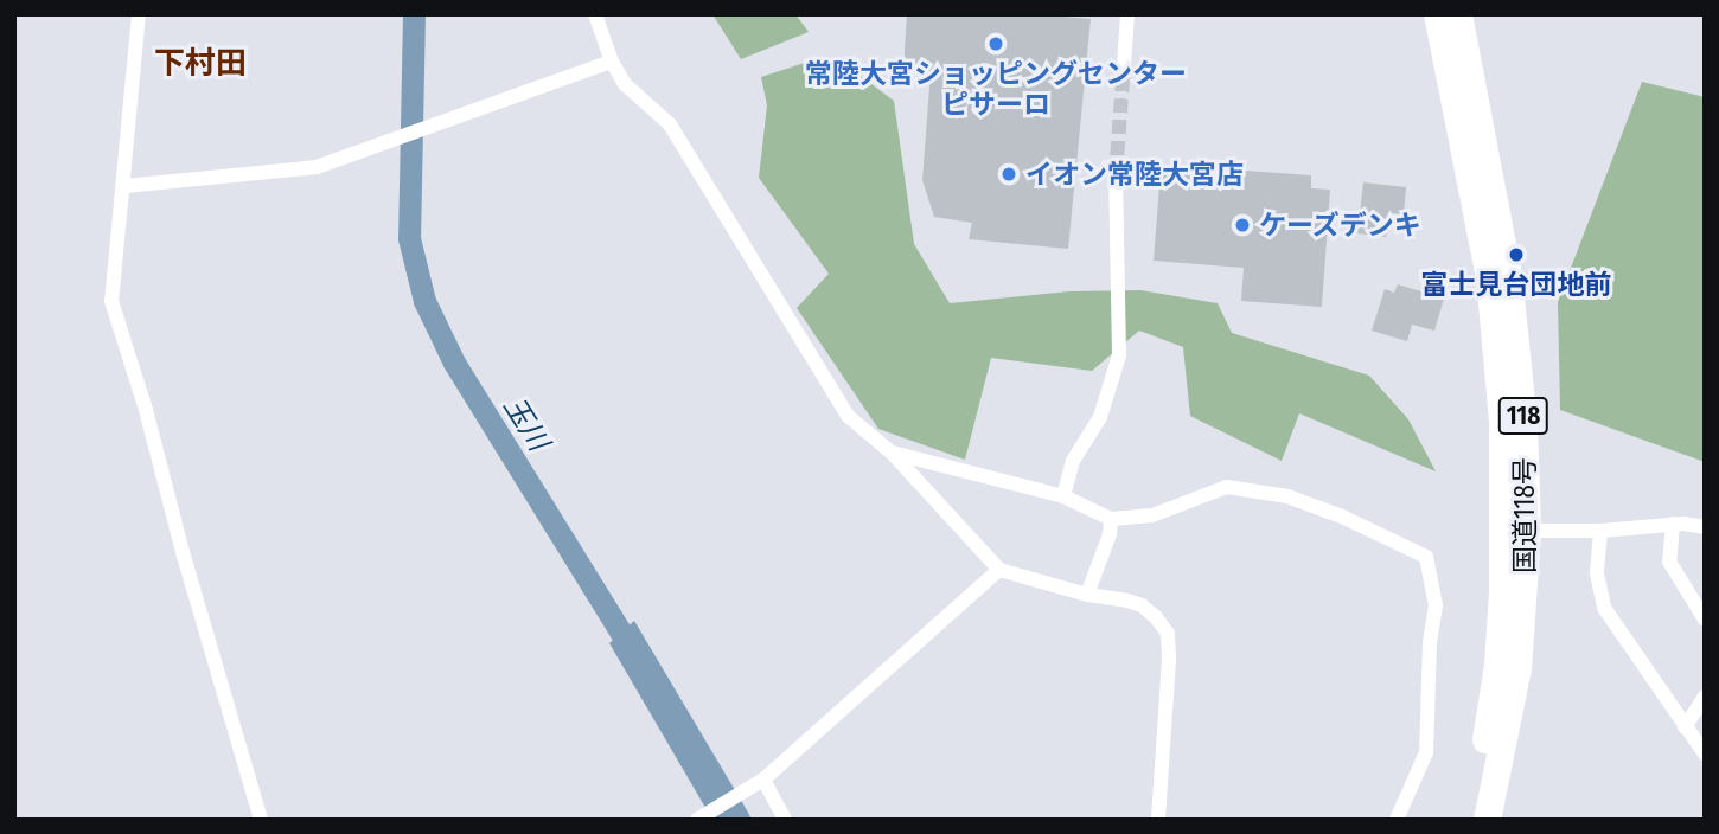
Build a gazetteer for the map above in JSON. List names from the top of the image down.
{
  "streets": {
    "highway": ["118", "国道118号"]
  },
  "districts": ["下村田"],
  "water": ["玉川"],
  "places": [
    "常陸大宮ショッピングセンター ピサーロ",
    "イオン常陸大宮店",
    "ケーズデンキ",
    "富士見台団地前"
  ]
}
